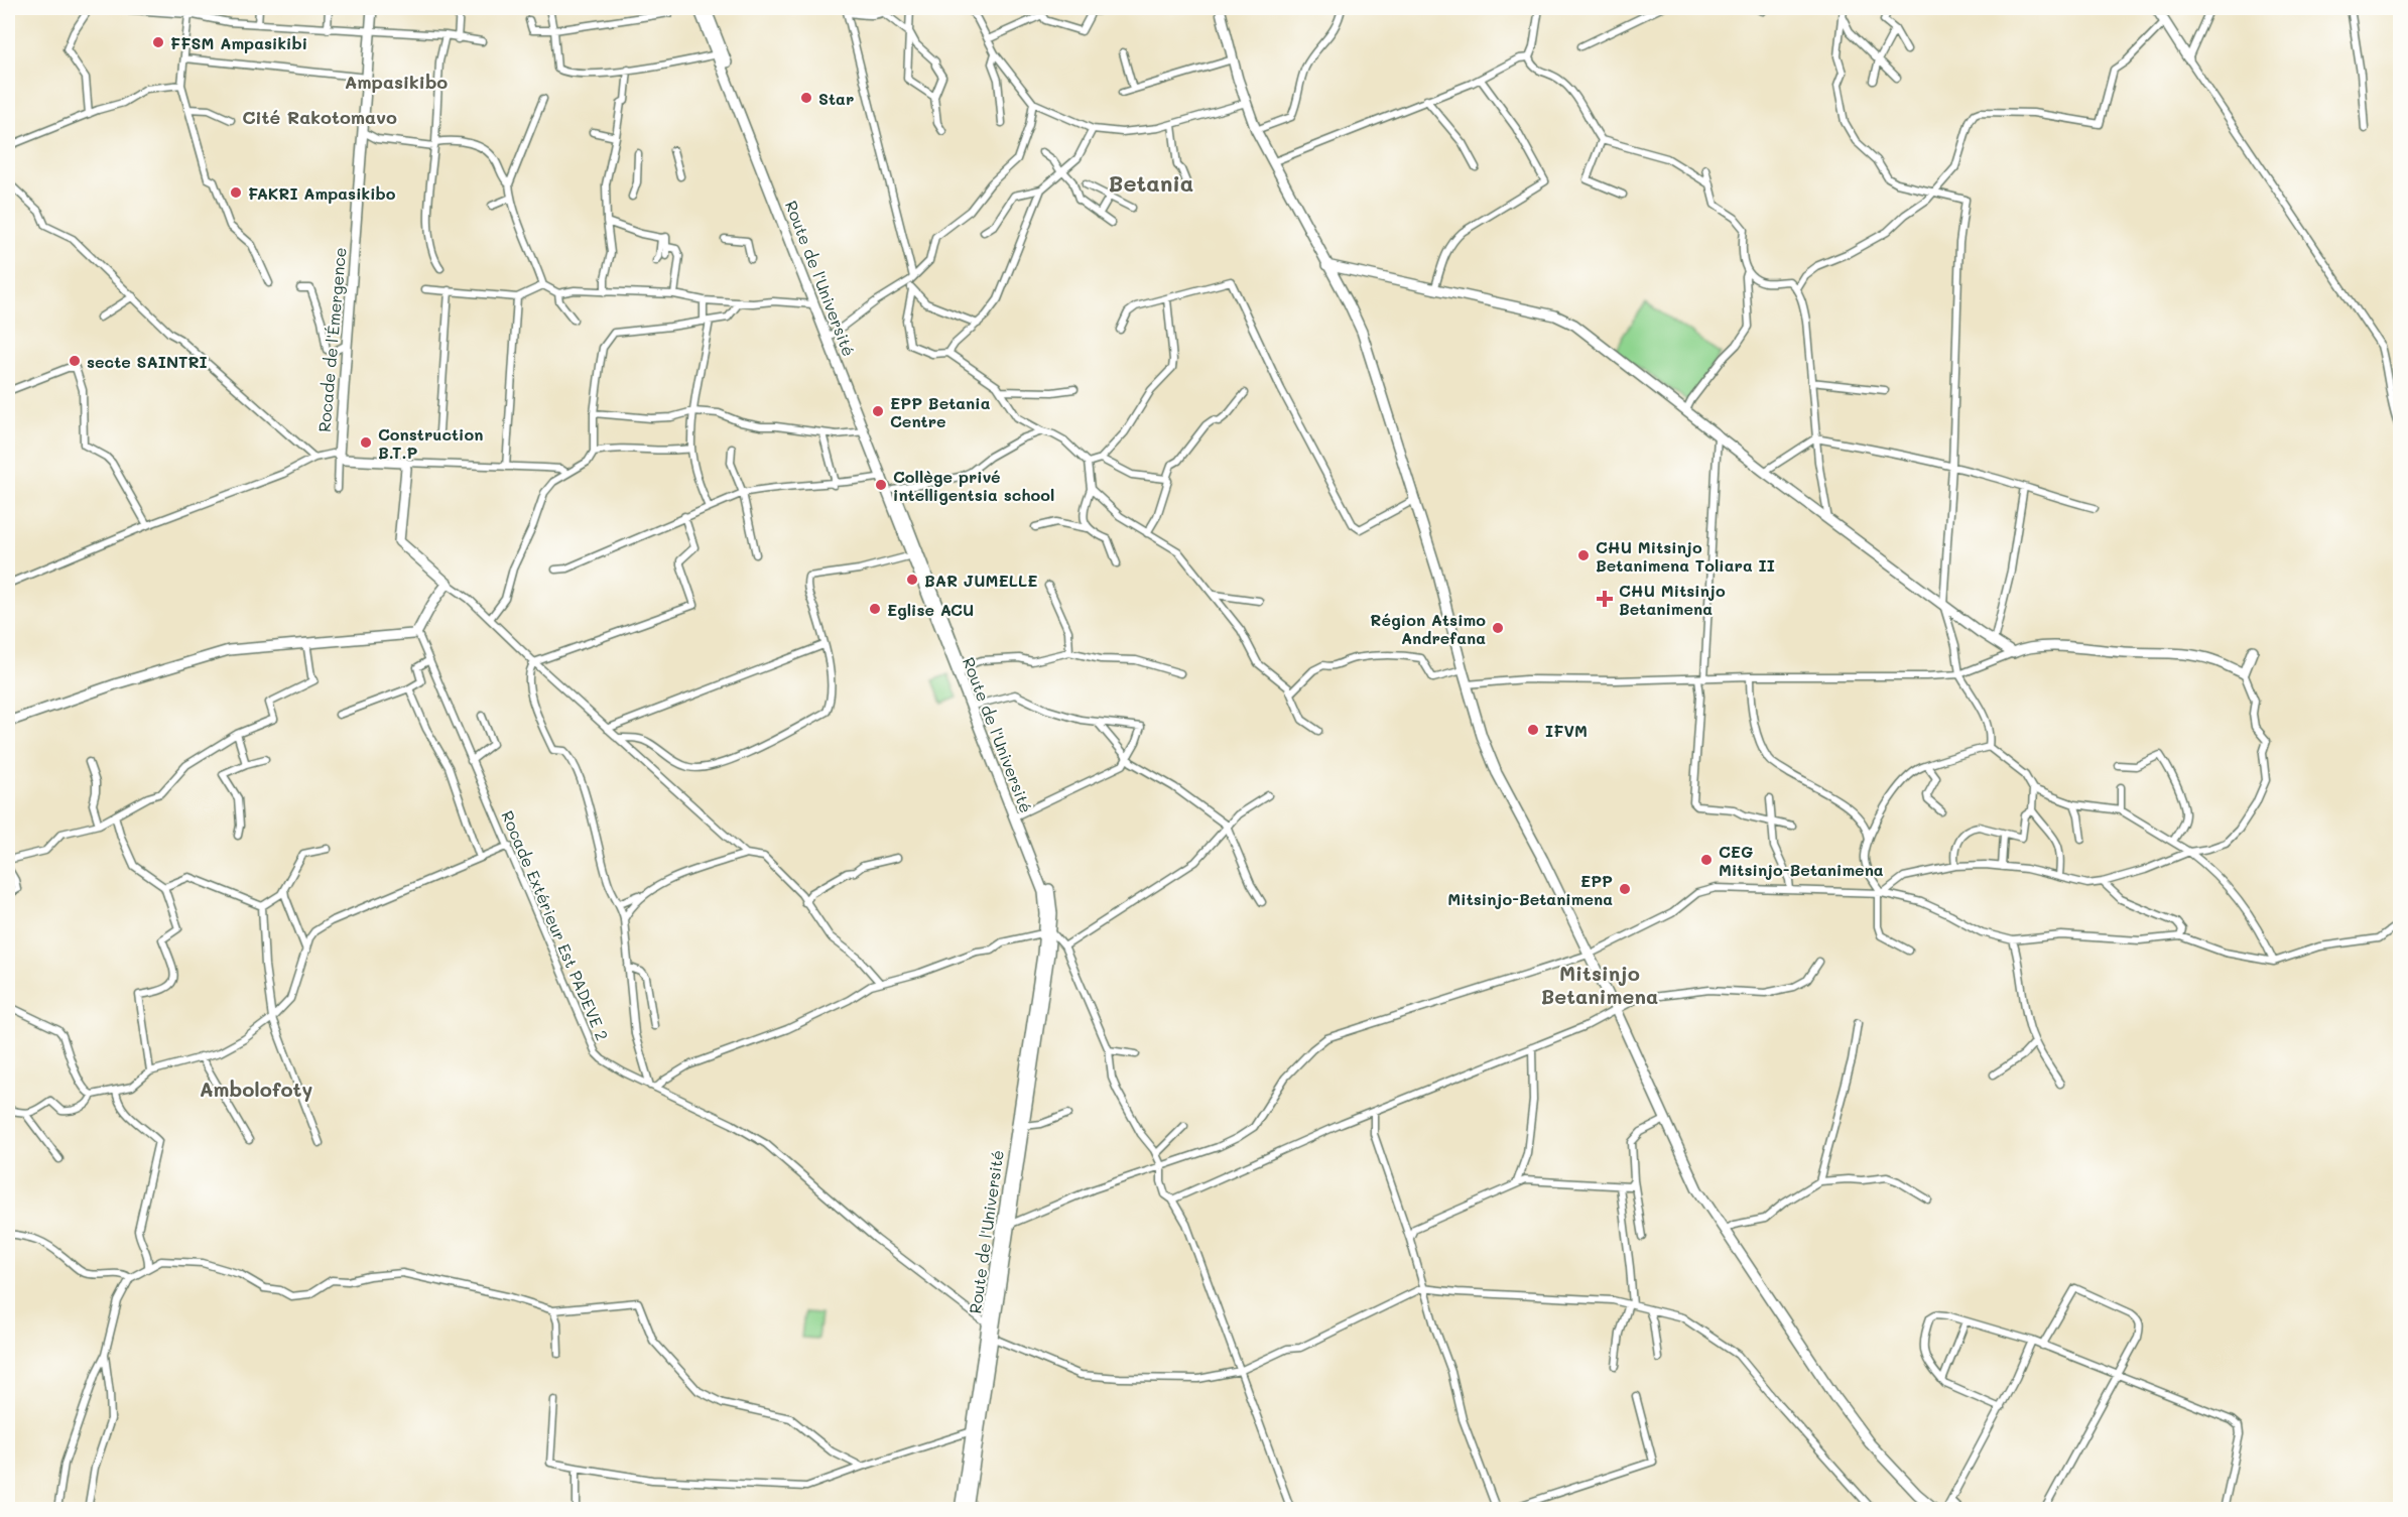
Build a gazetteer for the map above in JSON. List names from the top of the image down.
{
  "streets": {
    "street": ["Route de l'Université", "Rocade de l'Émergence", "Rocade Extérieur Est PADEVE 2"]
  },
  "crossings": [
    ["Route de l'Université", "Rocade Extérieur Est PADEVE 2"]
  ],
  "districts": [
    "Ampasikibo",
    "Cité Rakotomavo",
    "Betania",
    "Mitsinjo Betanimena",
    "Ambolofoty"
  ],
  "places": {
    "other": [
      "FFSM Ampasikibi",
      "Star",
      "FAKRI Ampasikibo",
      "secte SAINTRI",
      "EPP Betania Centre",
      "Construction B.T.P",
      "Collège privé intelligentsia school",
      "CHU Mitsinjo Betanimena Toliara II",
      "BAR JUMELLE",
      "Eglise ACU",
      "Région Atsimo Andrefana",
      "IFVM",
      "CEG Mitsinjo-Betanimena",
      "EPP Mitsinjo-Betanimena"
    ],
    "health": ["CHU Mitsinjo Betanimena"]
  }
}
